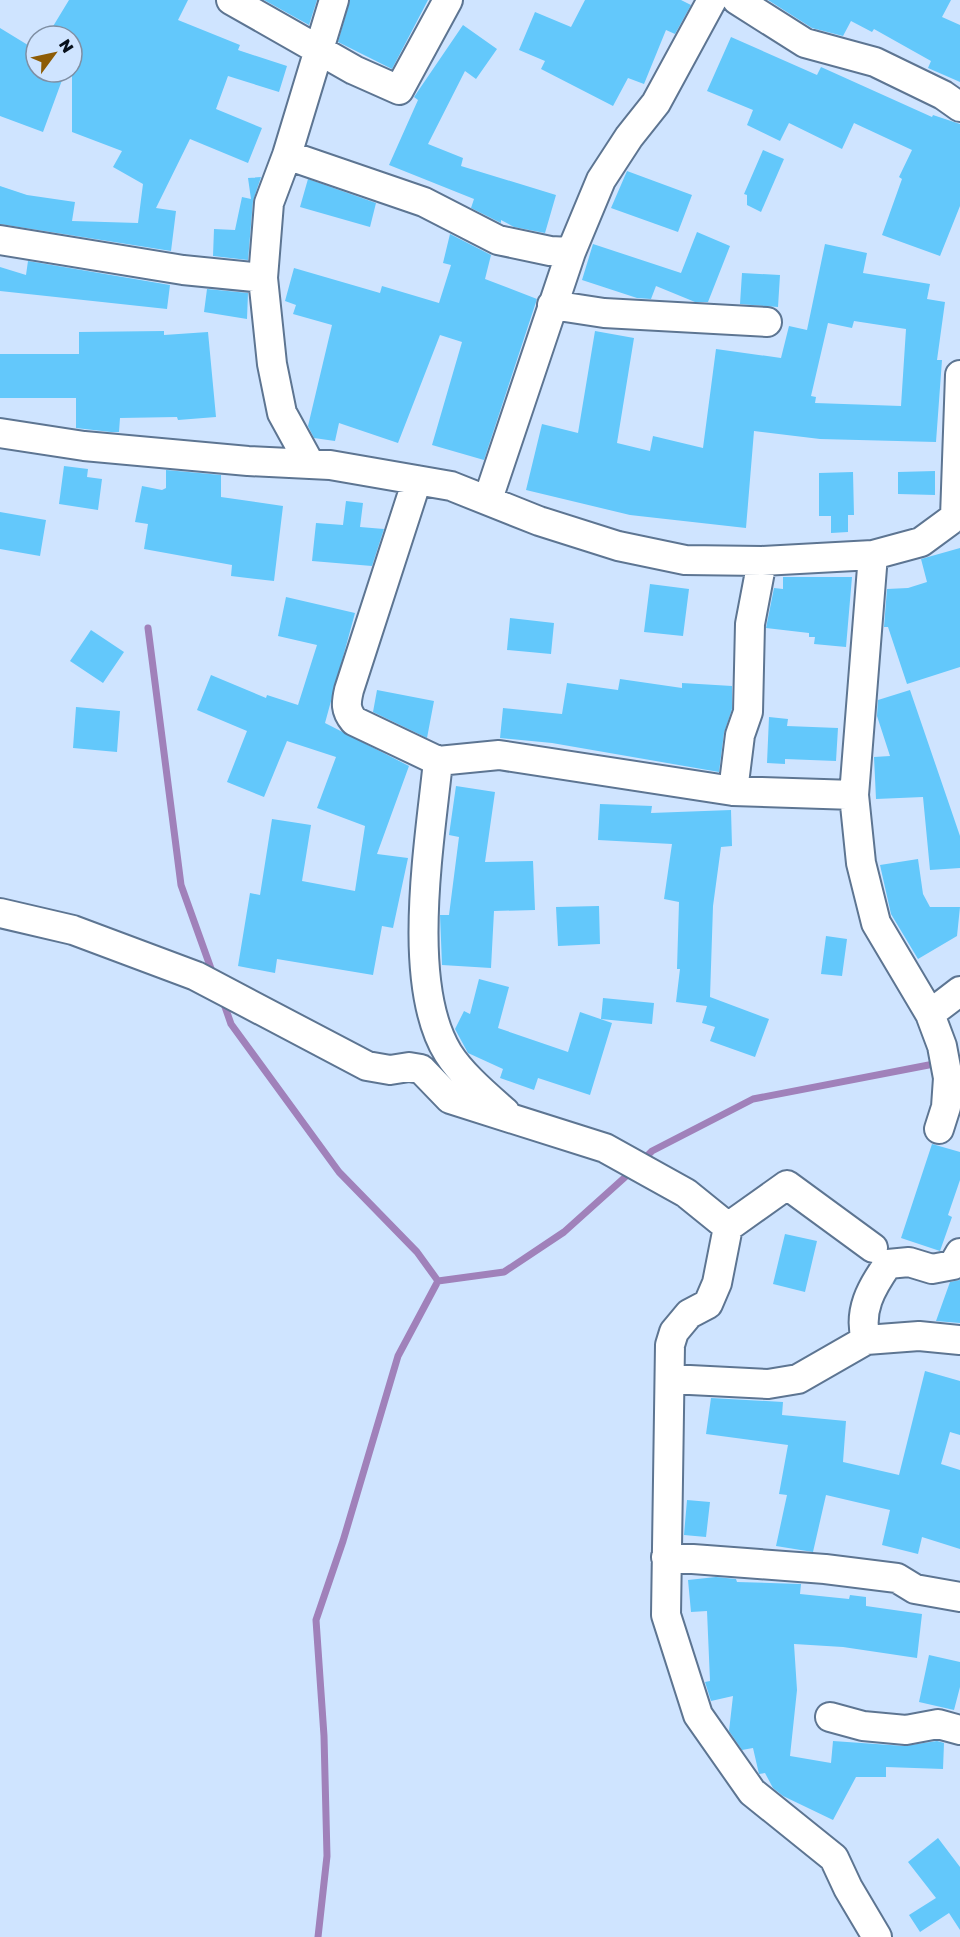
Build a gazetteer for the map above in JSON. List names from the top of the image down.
{
  "north": "top right"
}
